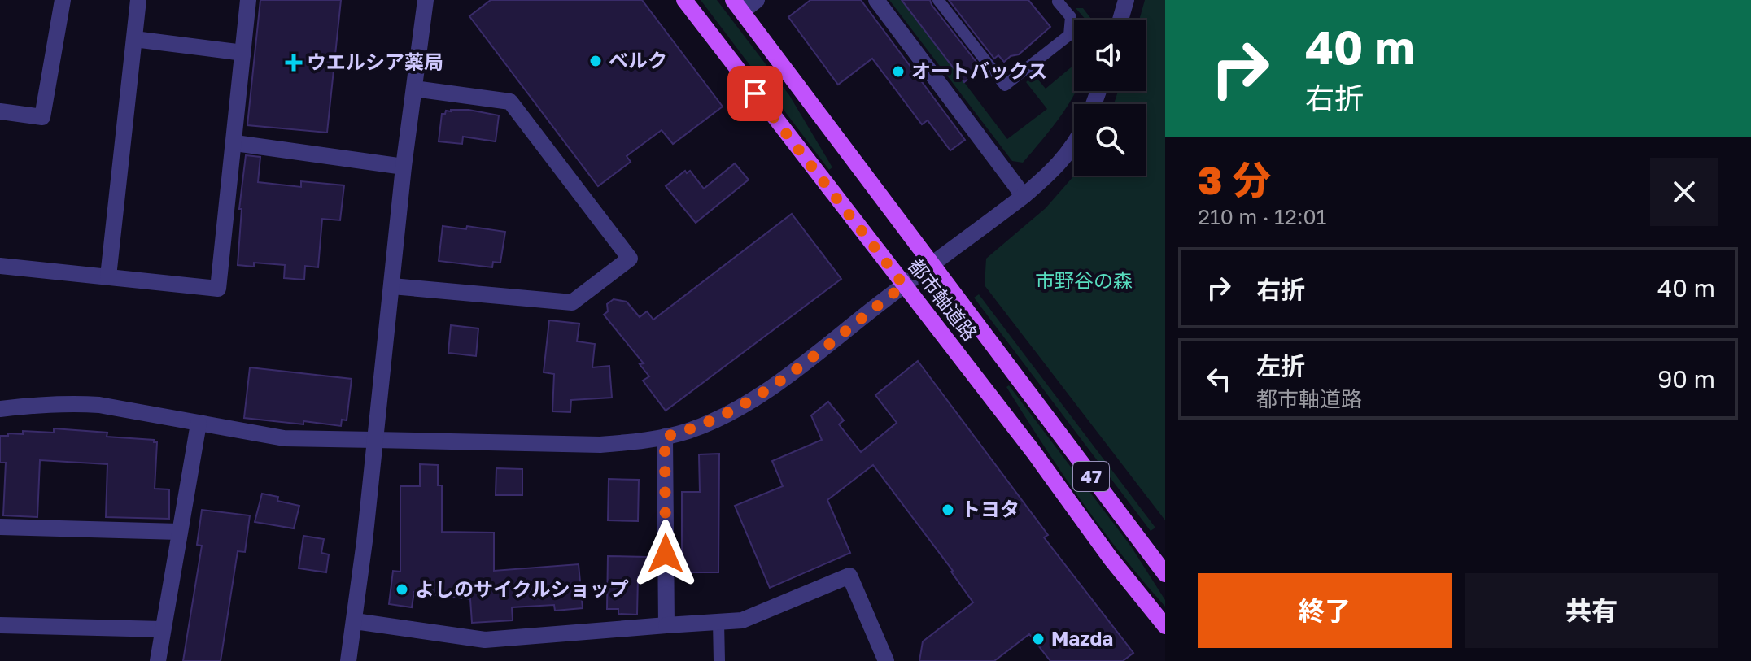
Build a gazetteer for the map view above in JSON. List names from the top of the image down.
{
  "streets": {
    "main road": ["都市軸道路", "47"]
  },
  "parks": ["市野谷の森"],
  "places": {
    "other": [
      "ベルク",
      "オートバックス",
      "トヨタ",
      "よしのサイクルショップ",
      "Mazda"
    ],
    "health": ["ウエルシア薬局"]
  },
  "page": {
    "turn": ["40 m", "右折"],
    "heading": ["3 分", "210 m · 12:01"],
    "list": [
      {
        "name": "右折",
        "value": "40 m"
      },
      {
        "name": "左折",
        "note": "都市軸道路",
        "value": "90 m"
      }
    ],
    "buttons": ["終了", "共有"]
  }
}
